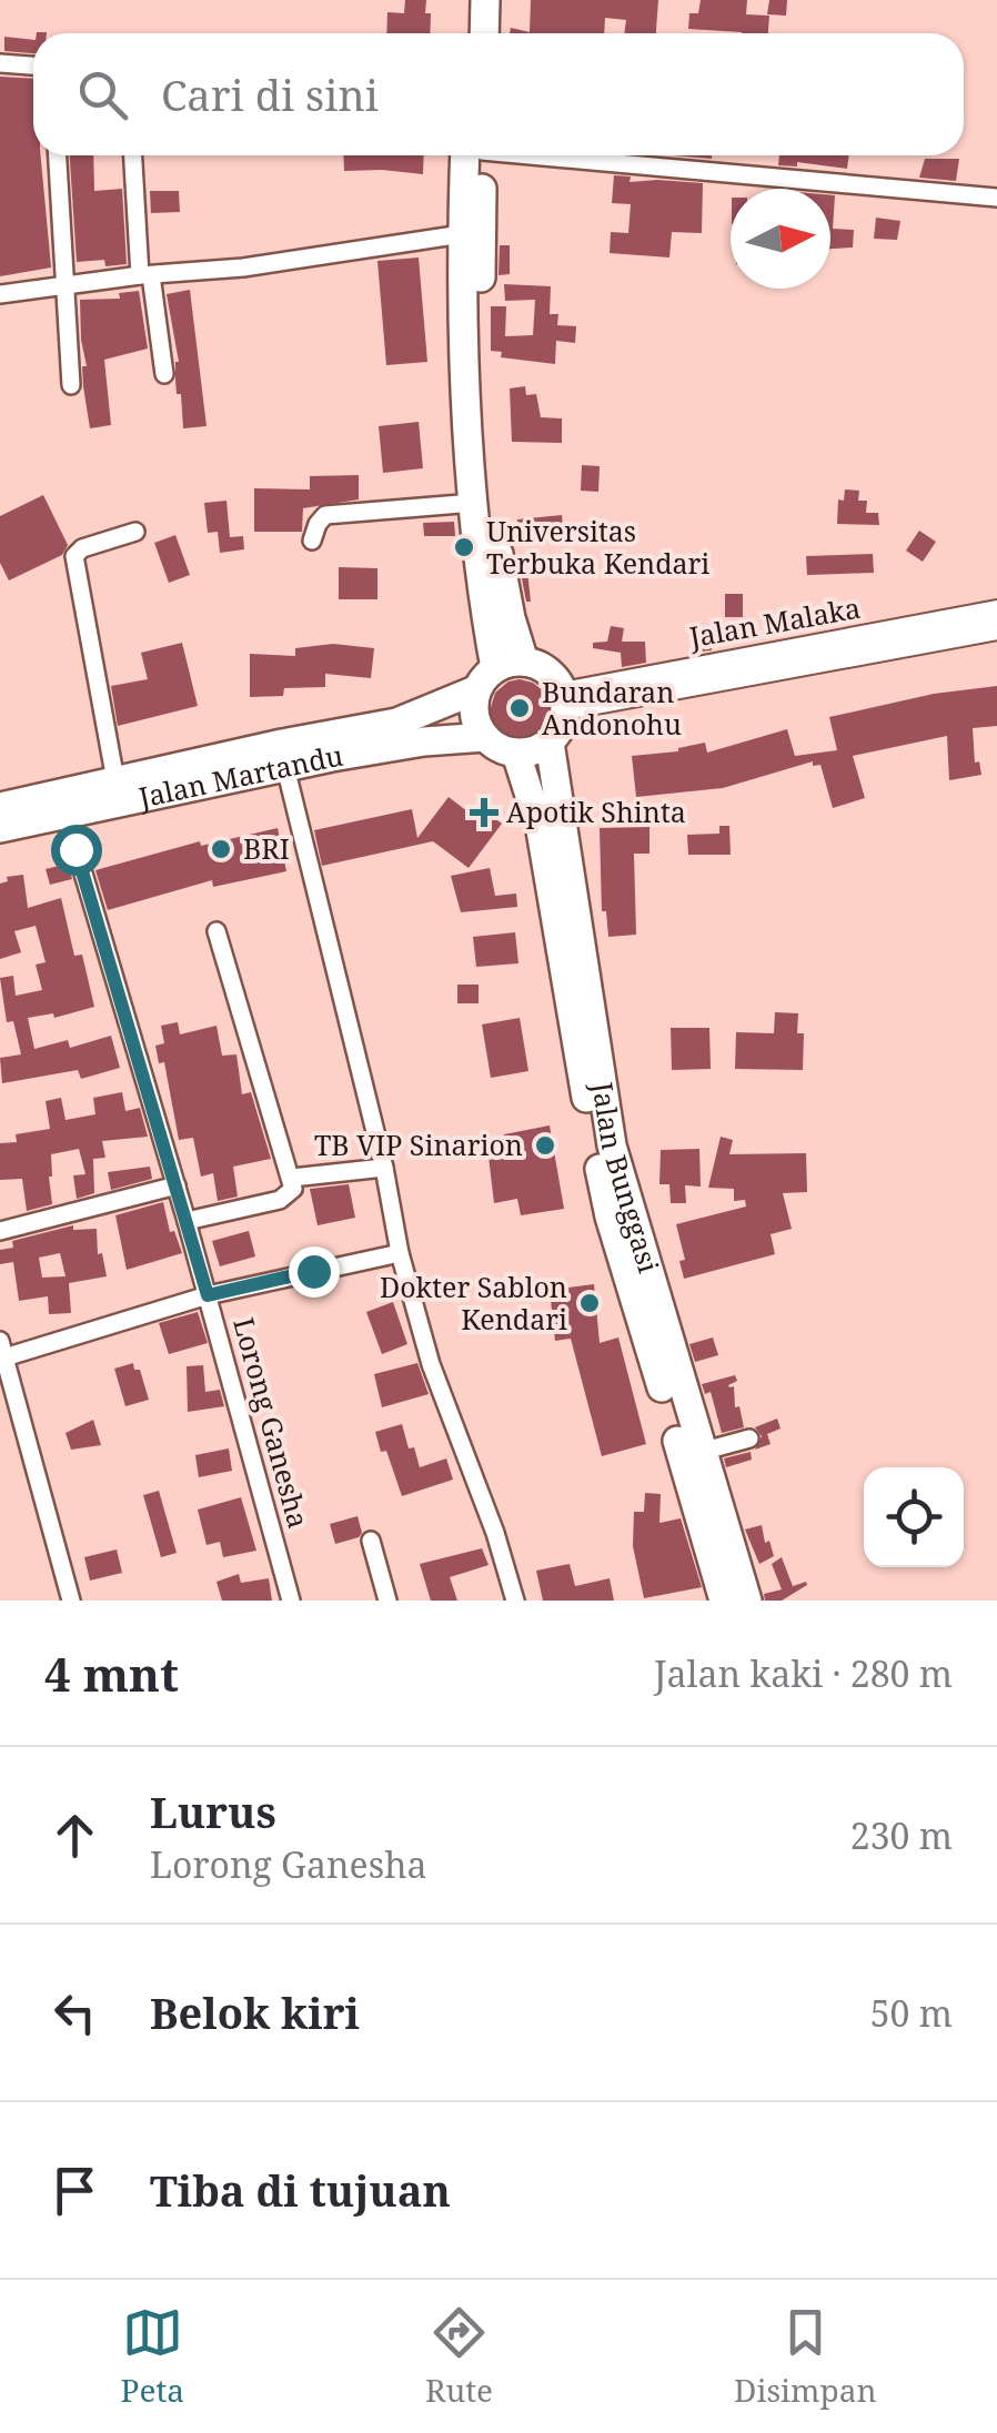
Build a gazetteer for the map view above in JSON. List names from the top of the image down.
{
  "streets": {
    "highway": ["Jalan Martandu", "Jalan Bunggasi"],
    "street": ["Jalan Malaka", "Lorong Ganesha"]
  },
  "crossings": [
    ["Jalan Malaka", "Jalan Martandu"],
    ["Jalan Malaka", "Jalan Bunggasi"],
    ["Jalan Martandu", "Jalan Bunggasi"],
    ["Jalan Martandu", "Lorong Ganesha"]
  ],
  "places": {
    "other": [
      "Universitas Terbuka Kendari",
      "Bundaran Andonohu",
      "BRI",
      "TB VIP Sinarion",
      "Dokter Sablon Kendari"
    ],
    "health": ["Apotik Shinta"]
  },
  "north": "right",
  "page": {
    "search": "Cari di sini",
    "heading": ["4 mnt", "Jalan kaki · 280 m"],
    "list": [
      ["Lurus", "Lorong Ganesha", "230 m"],
      ["Belok kiri", "50 m"],
      "Tiba di tujuan"
    ],
    "nav": ["Peta", "Rute", "Disimpan"]
  }
}
